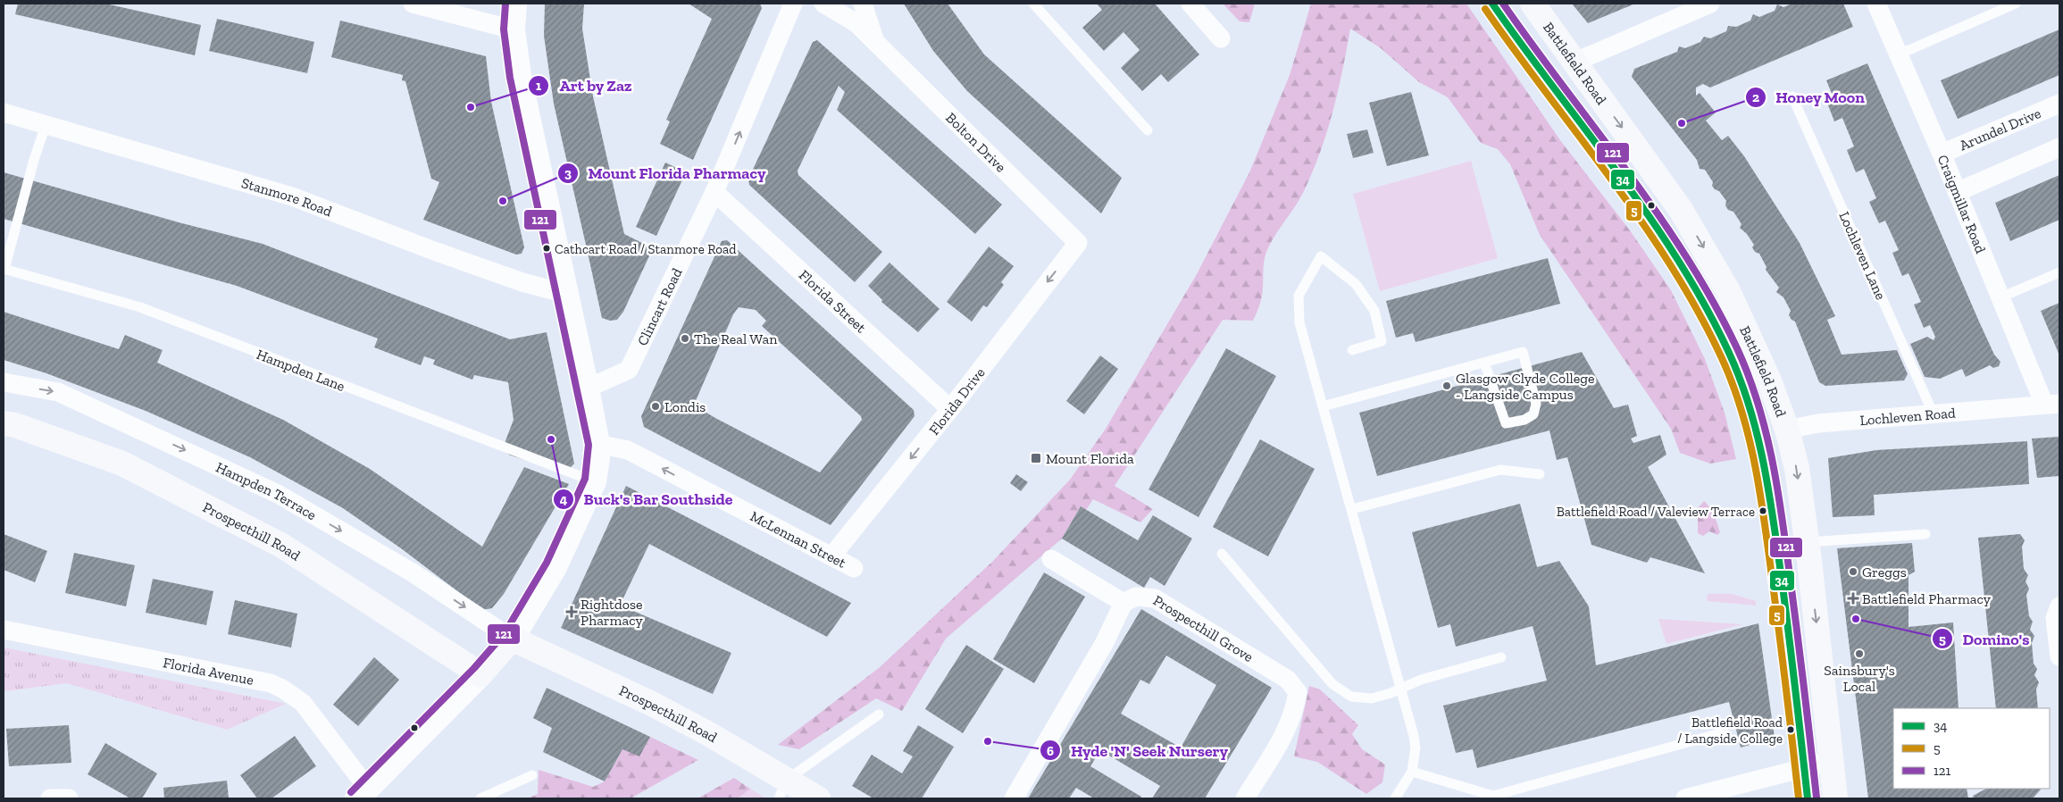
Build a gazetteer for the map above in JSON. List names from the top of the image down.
{
  "streets": {
    "main road": ["Battlefield Road", "Lochleven Road", "Prospecthill Road"],
    "street": [
      "Arundel Drive",
      "Bolton Drive",
      "Stanmore Road",
      "Craigmillar Road",
      "Florida Street",
      "Clincart Road",
      "Florida Drive",
      "Hampden Terrace",
      "McLennan Street",
      "Prospecthill Grove",
      "Florida Avenue"
    ],
    "lane": ["Lochleven Lane", "Hampden Lane"]
  },
  "crossings": [
    ["Battlefield Road", "Lochleven Road"],
    ["Arundel Drive", "Craigmillar Road"],
    ["Bolton Drive", "Florida Drive"],
    ["Stanmore Road", "Hampden Lane"],
    ["Craigmillar Road", "Lochleven Road"],
    ["Lochleven Lane", "Lochleven Road"],
    ["Florida Street", "Clincart Road"],
    ["Florida Street", "Florida Drive"],
    ["Florida Drive", "McLennan Street"],
    ["Hampden Terrace", "Prospecthill Road"]
  ],
  "one_way": [
    "Clincart Road",
    "Florida Drive",
    "Hampden Terrace",
    "McLennan Street"
  ],
  "places": {
    "other": [
      "Art by Zaz",
      "Honey Moon",
      "Mount Florida Pharmacy",
      "Cathcart Road / Stanmore Road",
      "The Real Wan",
      "Glasgow Clyde College - Langside Campus",
      "Londis",
      "Buck's Bar Southside",
      "Battlefield Road / Valeview Terrace",
      "Greggs",
      "Domino's",
      "Sainsbury's Local",
      "Battlefield Road / Langside College",
      "Hyde 'N' Seek Nursery"
    ],
    "transit": ["Mount Florida"],
    "health": ["Battlefield Pharmacy", "Rightdose Pharmacy"]
  },
  "lines": ["transit line 34", "transit line 121", "transit line 5"],
  "legend": ["34", "5", "121"]
}
